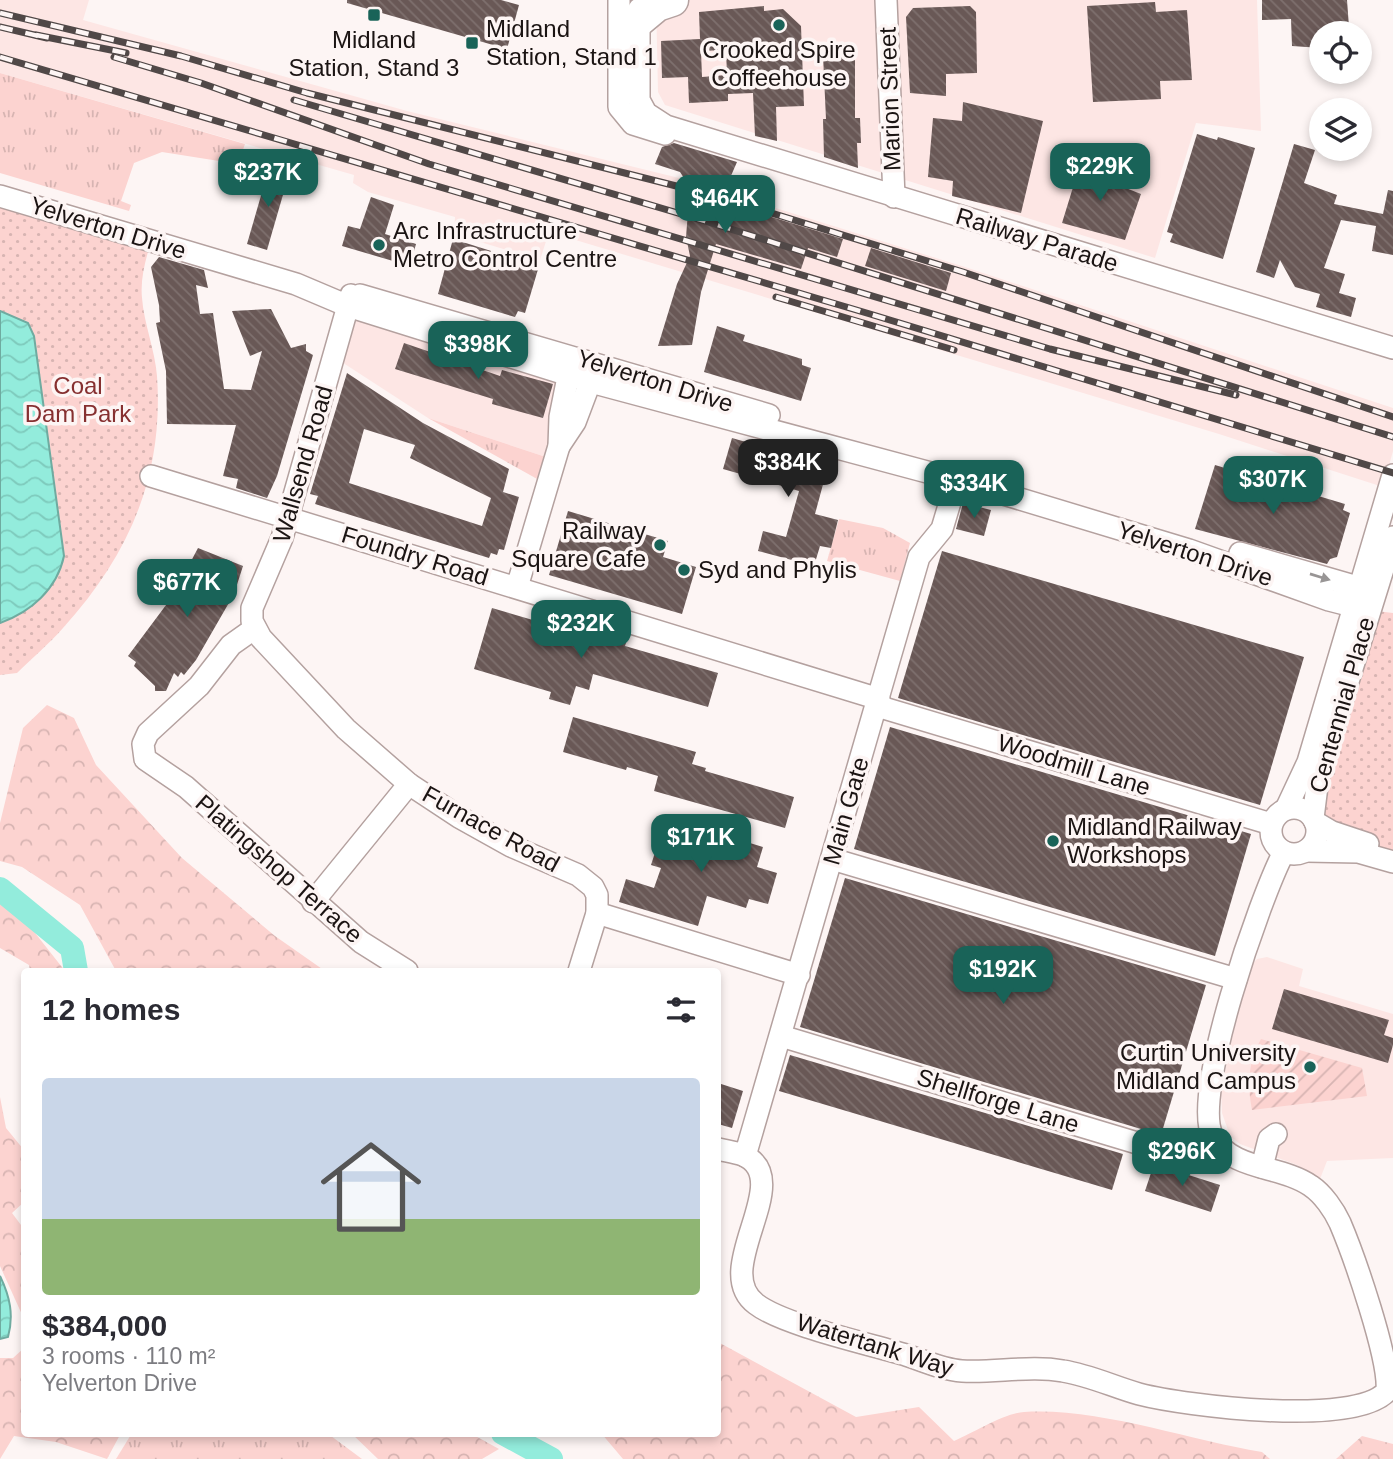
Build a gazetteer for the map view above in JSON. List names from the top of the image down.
{
  "streets": {
    "street": [
      "Marion Street",
      "Yelverton Drive",
      "Railway Parade",
      "Wallsend Road",
      "Foundry Road",
      "Centennial Place",
      "Woodmill Lane",
      "Main Gate",
      "Furnace Road",
      "Platingshop Terrace",
      "Shellforge Lane",
      "Watertank Way"
    ]
  },
  "crossings": [
    ["Marion Street", "Railway Parade"],
    ["Yelverton Drive", "Wallsend Road"],
    ["Yelverton Drive", "Centennial Place"],
    ["Yelverton Drive", "Main Gate"],
    ["Wallsend Road", "Foundry Road"],
    ["Wallsend Road", "Furnace Road"],
    ["Wallsend Road", "Platingshop Terrace"],
    ["Foundry Road", "Woodmill Lane"],
    ["Foundry Road", "Main Gate"],
    ["Centennial Place", "Woodmill Lane"],
    ["Woodmill Lane", "Main Gate"],
    ["Main Gate", "Shellforge Lane"],
    ["Main Gate", "Watertank Way"],
    ["Furnace Road", "Platingshop Terrace"]
  ],
  "parks": ["Coal Dam Park"],
  "places": {
    "transit": ["Midland Station, Stand 3", "Midland Station, Stand 1"],
    "other": [
      "Crooked Spire Coffeehouse",
      "Arc Infrastructure Metro Control Centre",
      "Railway Square Cafe",
      "Syd and Phylis",
      "Midland Railway Workshops",
      "Curtin University Midland Campus"
    ]
  },
  "page": {
    "price": [
      "$229K",
      "$237K",
      "$464K",
      "$398K",
      "$384K",
      "$307K",
      "$334K",
      "$677K",
      "$232K",
      "$171K",
      "$192K",
      "$296K"
    ],
    "heading": "12 homes",
    "list": [
      {
        "name": "$384,000",
        "note": "3 rooms · 110 m² · Yelverton Drive"
      }
    ]
  }
}
